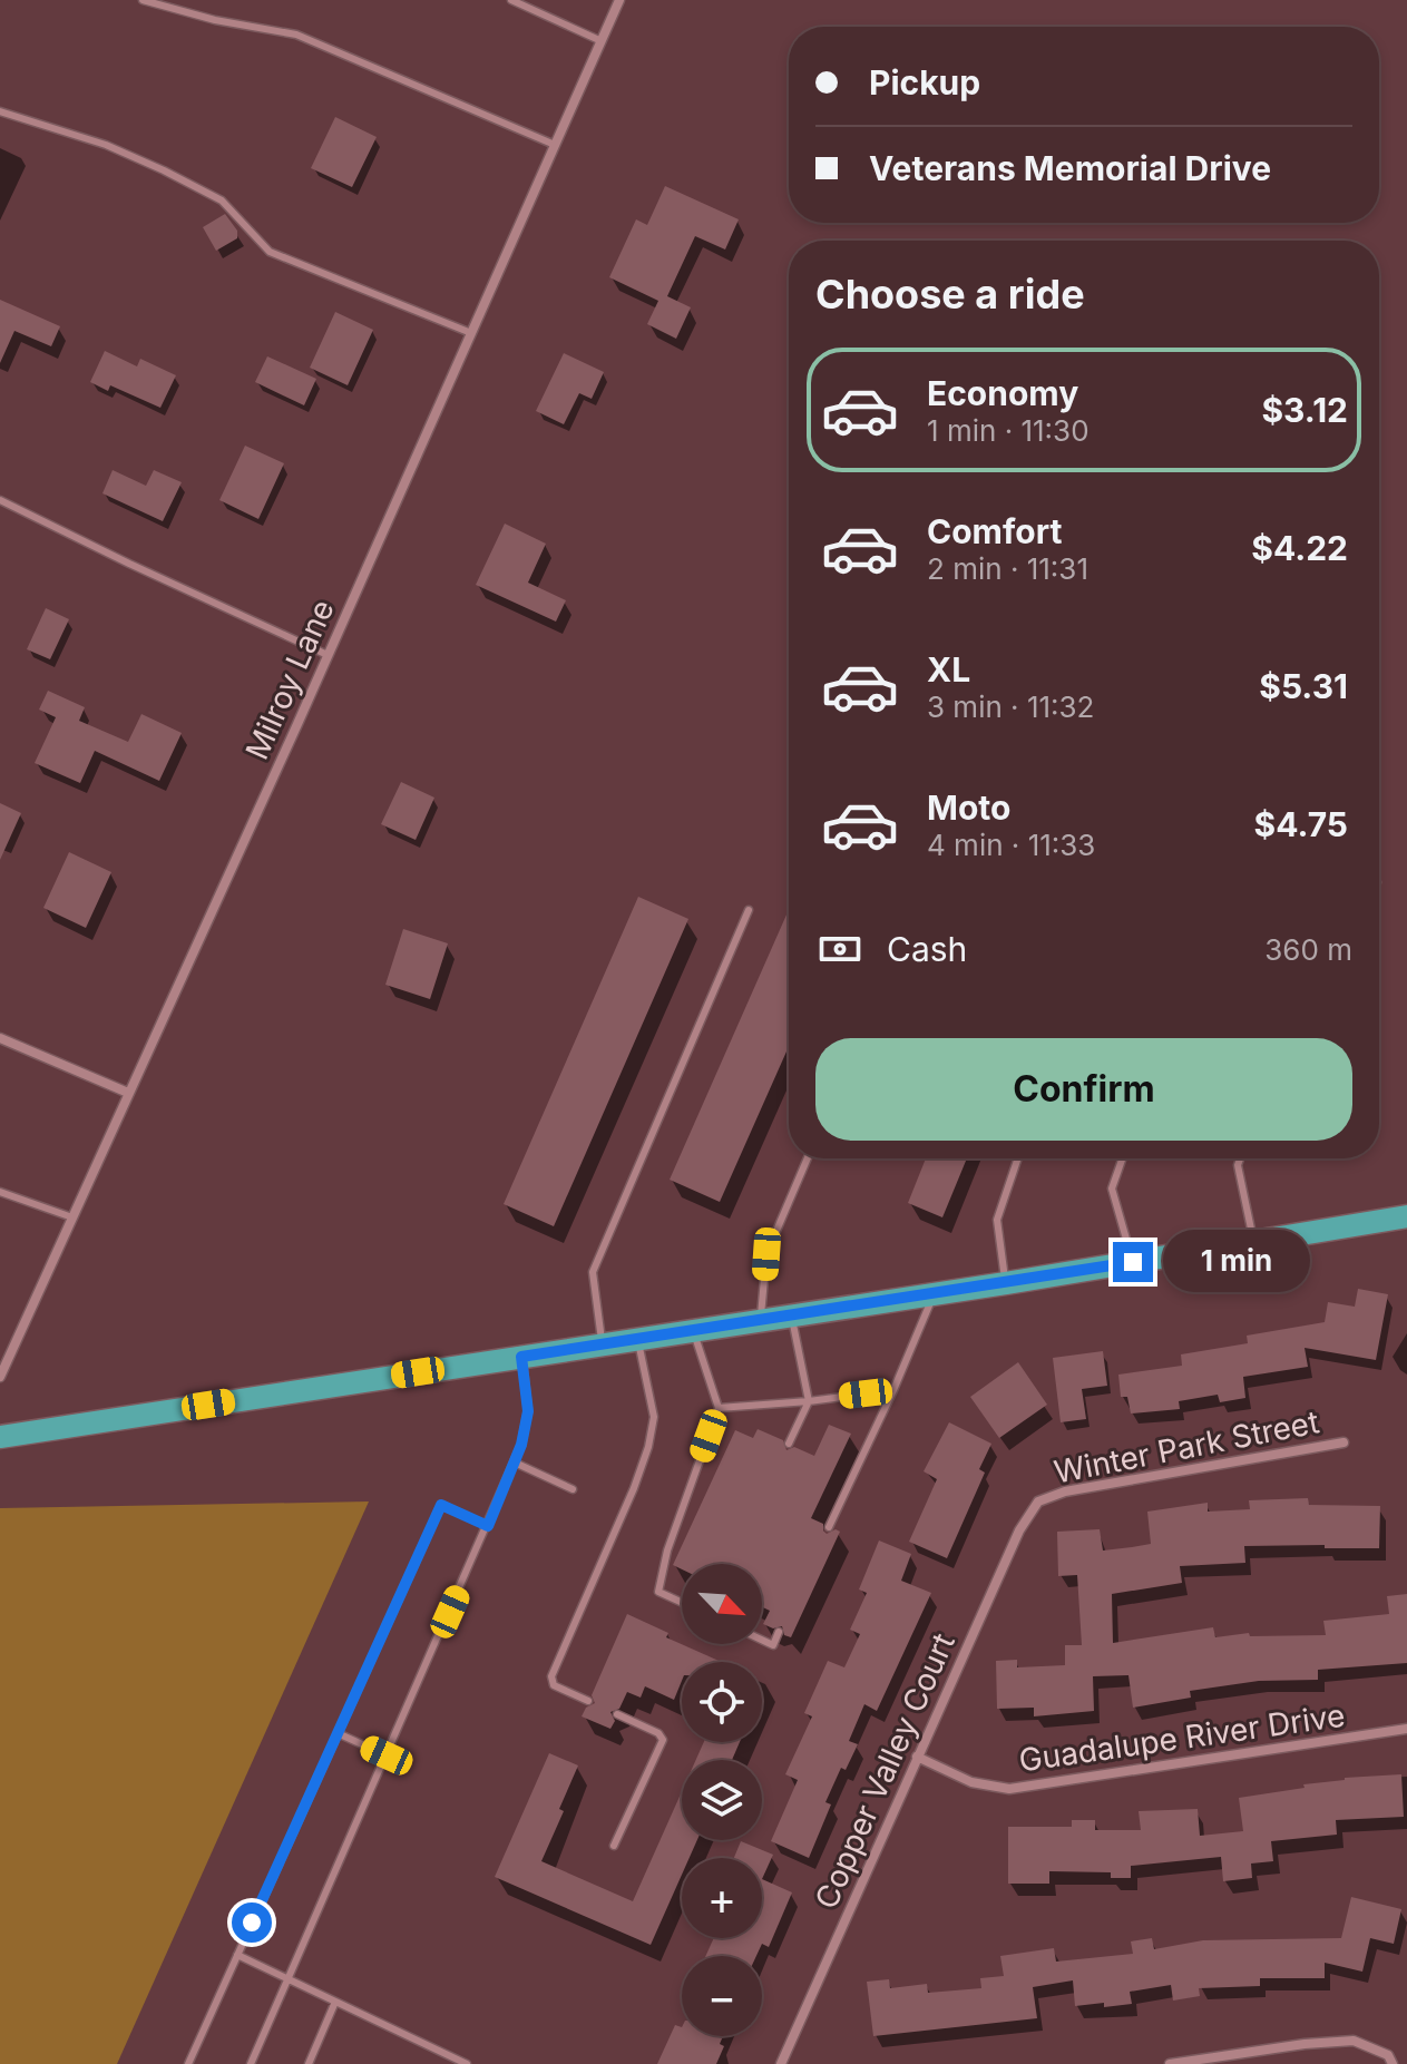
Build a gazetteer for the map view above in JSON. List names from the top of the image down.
{
  "streets": {
    "street": [
      "Milroy Lane",
      "Winter Park Street",
      "Guadalupe River Drive",
      "Copper Valley Court"
    ]
  },
  "crossings": [
    ["Winter Park Street", "Copper Valley Court"],
    ["Guadalupe River Drive", "Copper Valley Court"]
  ],
  "north": "bottom right",
  "page": {
    "banner": ["Pickup", "Veterans Memorial Drive"],
    "heading": "Choose a ride",
    "list": [
      {
        "name": "Economy",
        "note": "1 min · 11:30",
        "value": "$3.12"
      },
      {
        "name": "Comfort",
        "note": "2 min · 11:31",
        "value": "$4.22"
      },
      {
        "name": "XL",
        "note": "3 min · 11:32",
        "value": "$5.31"
      },
      {
        "name": "Moto",
        "note": "4 min · 11:33",
        "value": "$4.75"
      }
    ],
    "pay": ["Cash", "360 m"],
    "buttons": "Confirm",
    "bubble": "1 min",
    "map_buttons": ["+", "−"]
  }
}
